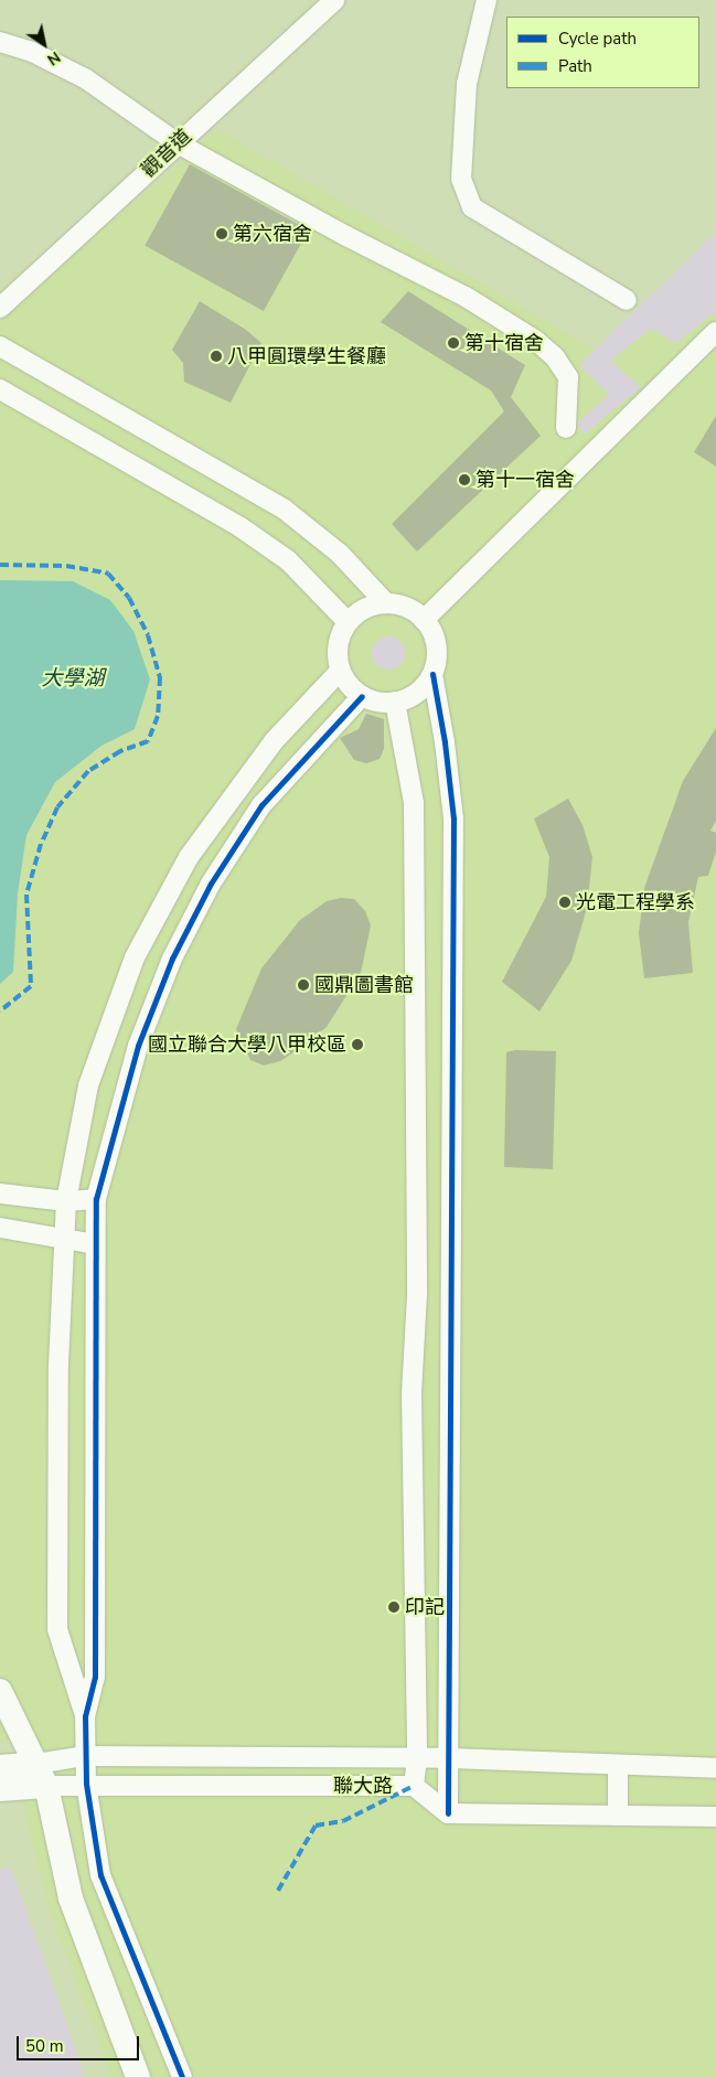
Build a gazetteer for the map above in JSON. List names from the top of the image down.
{
  "streets": {
    "street": ["觀音道", "聯大路"]
  },
  "water": ["大學湖"],
  "places": [
    "第六宿舍",
    "第十宿舍",
    "八甲圓環學生餐廳",
    "第十一宿舍",
    "光電工程學系",
    "國鼎圖書館",
    "國立聯合大學八甲校區",
    "印記"
  ],
  "legend": ["Cycle path", "Path"],
  "scale_bar": "50 m",
  "north": "bottom right"
}
